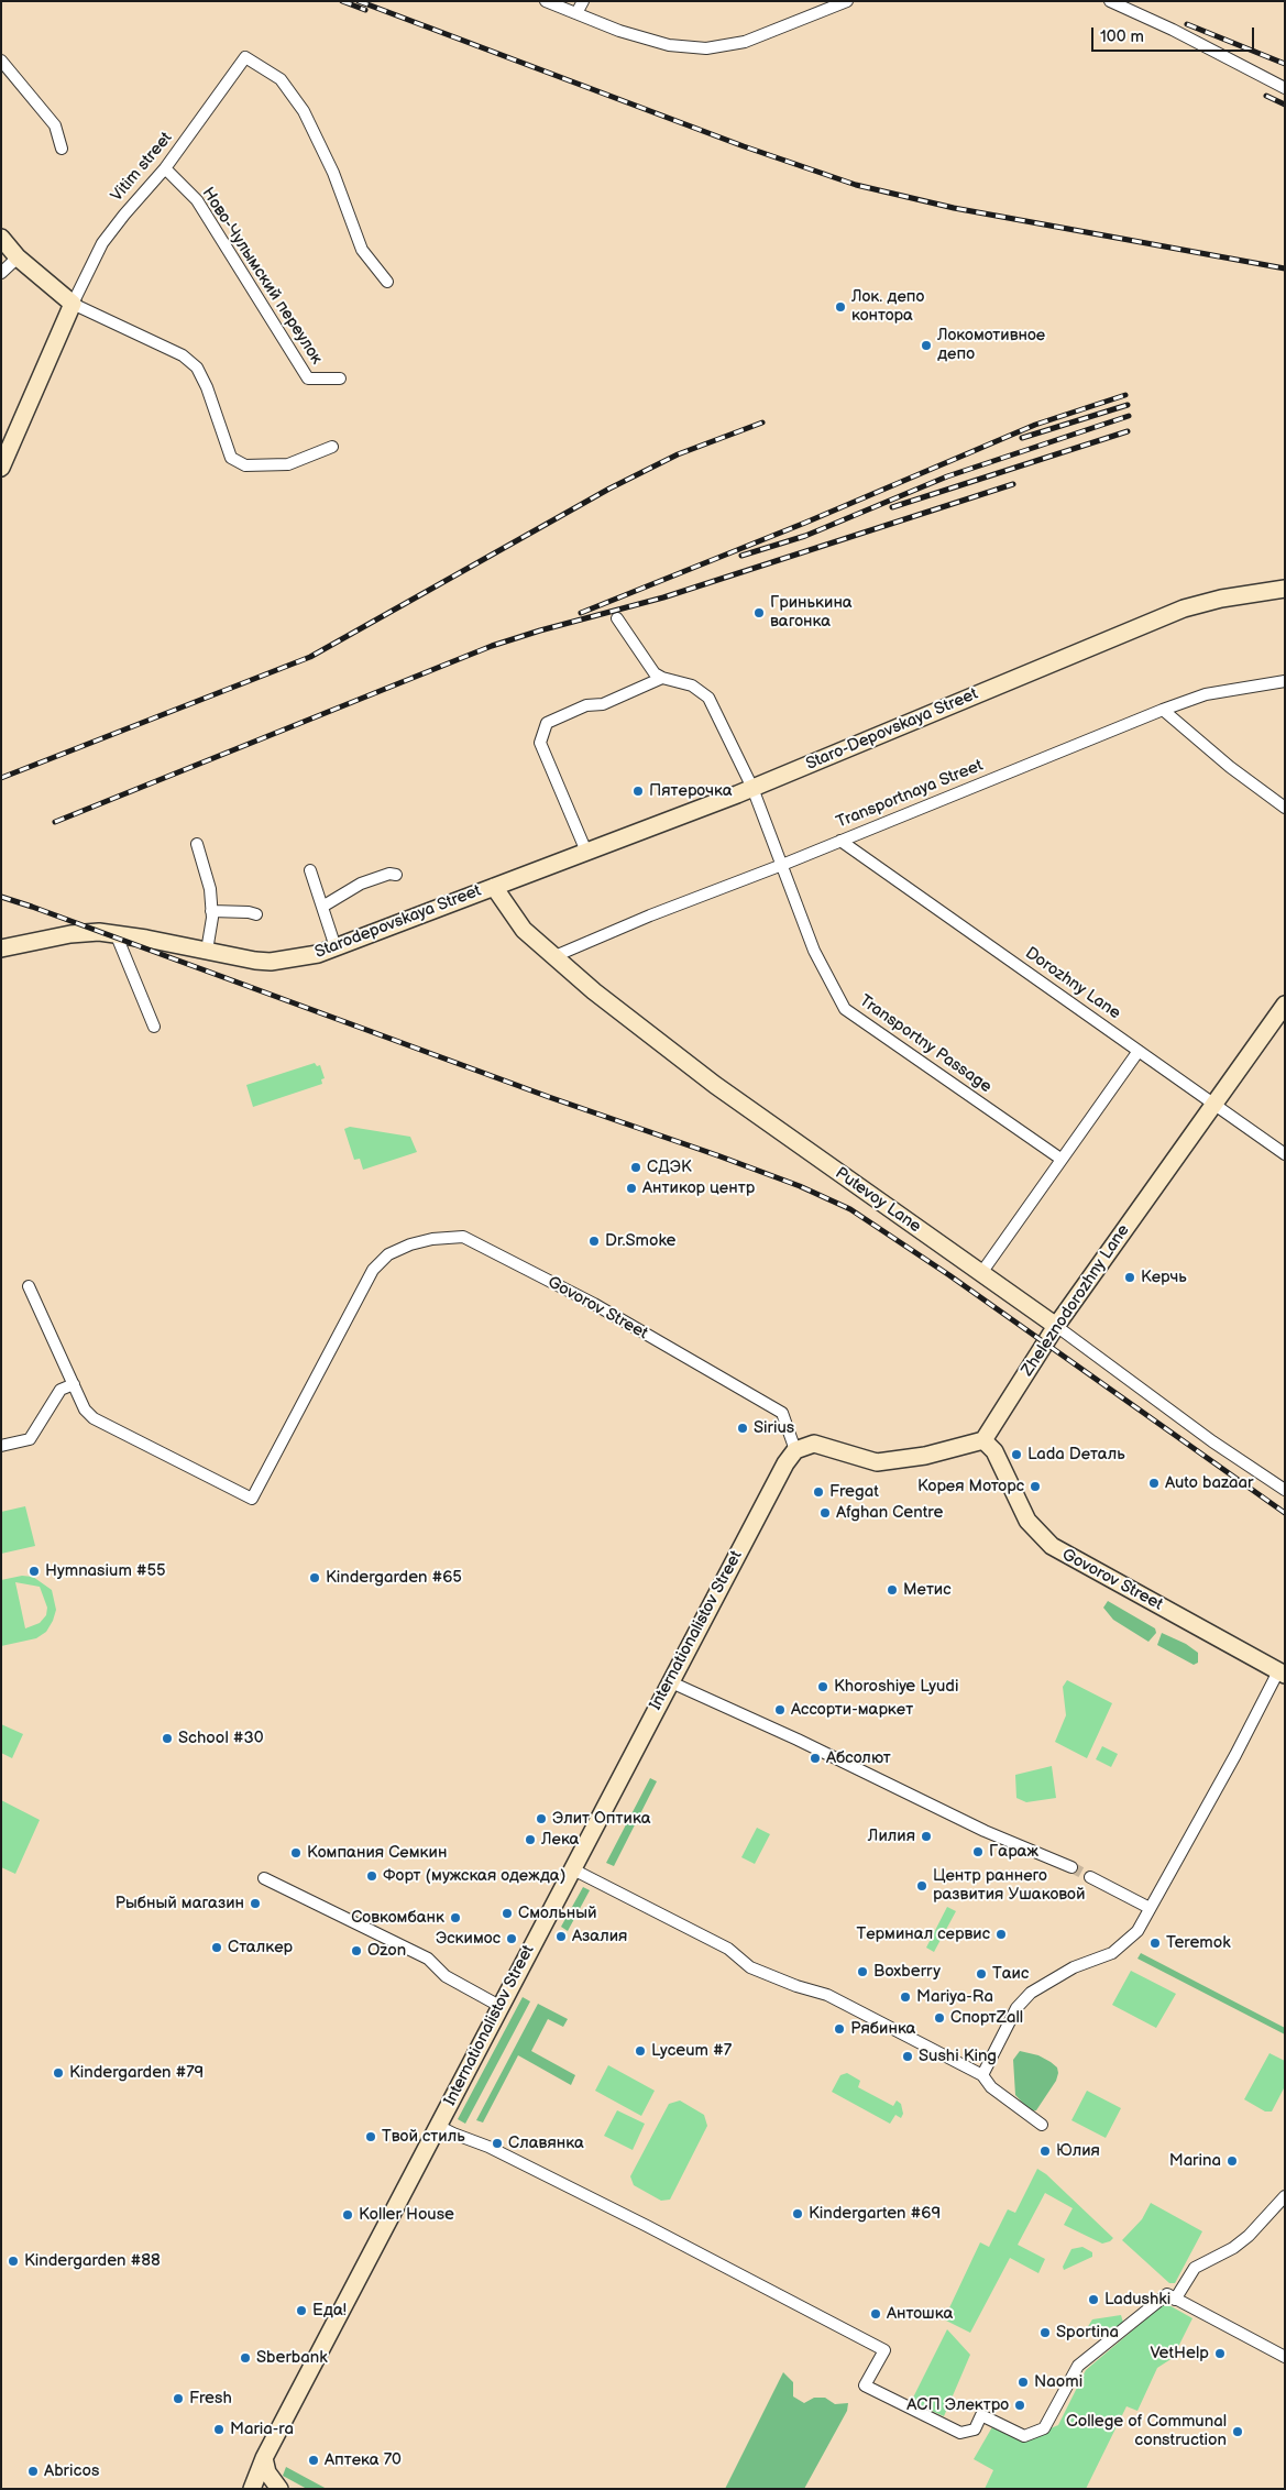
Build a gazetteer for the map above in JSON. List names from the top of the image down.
{
  "streets": {
    "street": [
      "Vitim street",
      "Ново-Чулымский переулок",
      "Staro-Depovskaya Street",
      "Transportnaya Street",
      "Starodepovskaya Street",
      "Dorozhny Lane",
      "Transportny Passage",
      "Putevoy Lane",
      "Zheleznodorozhny Lane",
      "Govorov Street",
      "Internationalistov Street"
    ]
  },
  "crossings": [
    ["Vitim street", "Ново-Чулымский переулок"],
    ["Staro-Depovskaya Street", "Starodepovskaya Street"],
    ["Staro-Depovskaya Street", "Transportny Passage"],
    ["Staro-Depovskaya Street", "Putevoy Lane"],
    ["Transportnaya Street", "Dorozhny Lane"],
    ["Transportnaya Street", "Transportny Passage"],
    ["Transportnaya Street", "Putevoy Lane"],
    ["Starodepovskaya Street", "Putevoy Lane"],
    ["Dorozhny Lane", "Zheleznodorozhny Lane"],
    ["Putevoy Lane", "Zheleznodorozhny Lane"],
    ["Zheleznodorozhny Lane", "Govorov Street"],
    ["Govorov Street", "Internationalistov Street"]
  ],
  "places": [
    "Лок. депо контора",
    "Локомотивное депо",
    "Гринькина вагонка",
    "Пятерочка",
    "СДЭК",
    "Антикор центр",
    "Dr.Smoke",
    "Керчь",
    "Sirius",
    "Lada Dеталь",
    "Auto bazaar",
    "Корея Моторс",
    "Fregat",
    "Afghan Сentre",
    "Hymnasium #55",
    "Kindergarden #65",
    "Метис",
    "Khoroshiye Lyudi",
    "Ассорти-маркет",
    "School #30",
    "Абсолют",
    "Элит Оптика",
    "Лилия",
    "Лека",
    "Гараж",
    "Компания Семкин",
    "Форт (мужская одежда)",
    "Центр раннего развития Ушаковой",
    "Рыбный магазин",
    "Смольный",
    "Совкомбанк",
    "Терминал сервис",
    "Азалия",
    "Эскимос",
    "Teremok",
    "Сталкер",
    "Ozon",
    "Boxberry",
    "Таис",
    "Mariya-Ra",
    "СпортZall",
    "Рябинка",
    "Lyceum #7",
    "Sushi King",
    "Kindergarden #79",
    "Твой стиль",
    "Славянка",
    "Юлия",
    "Marina",
    "Kindergarten #69",
    "Koller House",
    "Kindergarden #88",
    "Ladushki",
    "Еда!",
    "Антошка",
    "Sportina",
    "VetHelp",
    "Sberbank",
    "Naomi",
    "Fresh",
    "АСП Электро",
    "Maria-ra",
    "College of Communal construction",
    "Аптека 70",
    "Abricos"
  ],
  "scale_bar": "100 m"
}
